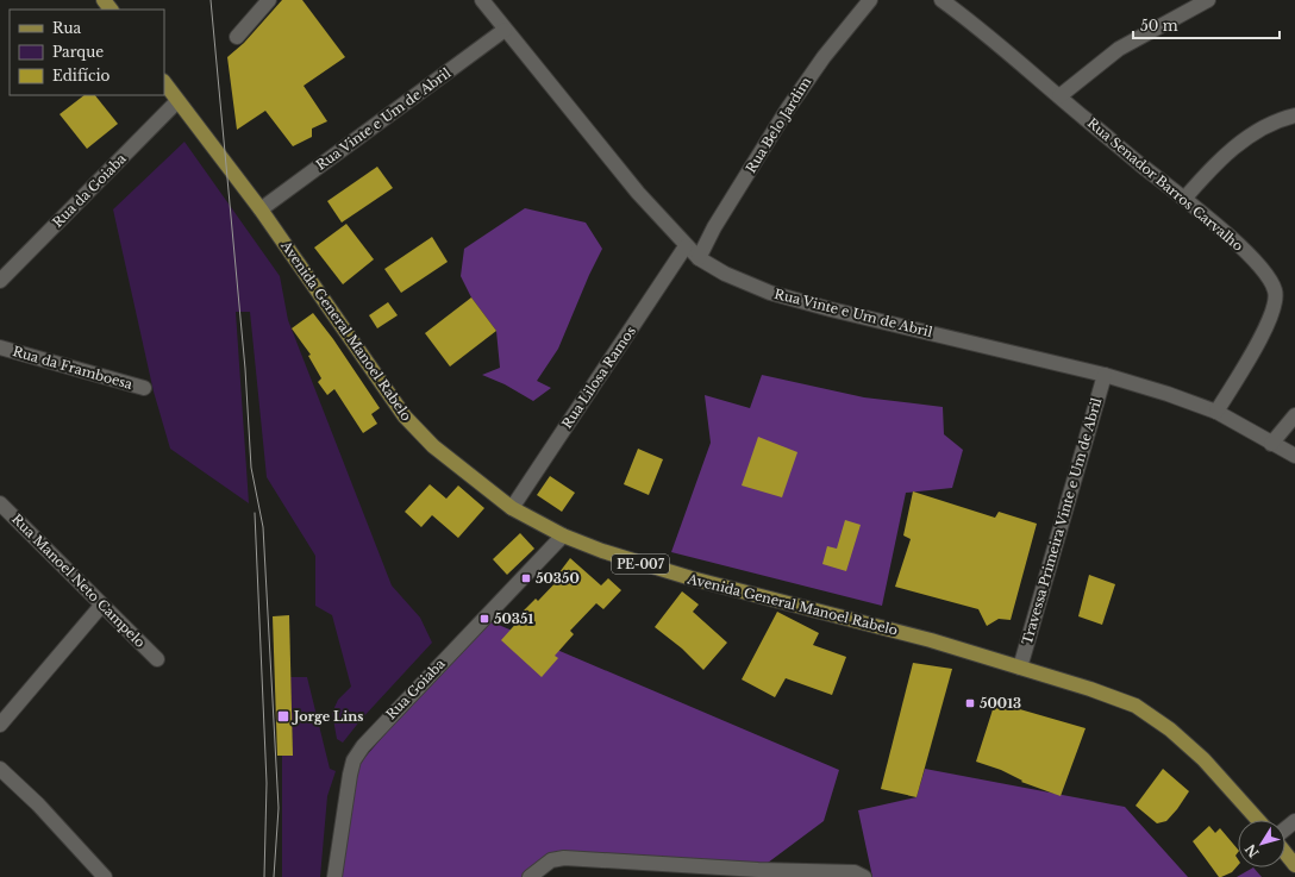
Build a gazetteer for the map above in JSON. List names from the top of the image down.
{
  "streets": {
    "main road": ["Avenida General Manoel Rabelo", "PE-007"],
    "street": [
      "Rua Vinte e Um de Abril",
      "Rua Belo Jardim",
      "Rua Senador Barros Carvalho",
      "Rua da Goiaba",
      "Rua da Framboesa",
      "Rua Lilosa Ramos",
      "Travessa Primeira Vinte e Um de Abril",
      "Rua Manoel Neto Campelo",
      "Rua Goiaba"
    ]
  },
  "crossings": [
    ["Rua Vinte e Um de Abril", "Rua Belo Jardim"],
    ["Rua Vinte e Um de Abril", "Rua Senador Barros Carvalho"],
    ["Rua Vinte e Um de Abril", "Avenida General Manoel Rabelo"],
    ["Rua Vinte e Um de Abril", "Rua Lilosa Ramos"],
    ["Rua Vinte e Um de Abril", "Travessa Primeira Vinte e Um de Abril"],
    ["Rua da Goiaba", "Avenida General Manoel Rabelo"],
    ["Avenida General Manoel Rabelo", "Rua Lilosa Ramos"],
    ["Avenida General Manoel Rabelo", "Travessa Primeira Vinte e Um de Abril"],
    ["Avenida General Manoel Rabelo", "Rua Goiaba"]
  ],
  "places": {
    "transit": [
      "50350",
      "50351",
      "50013",
      "Jorge Lins"
    ]
  },
  "legend": ["Rua", "Parque", "Edifício"],
  "scale_bar": "50 m",
  "north": "bottom left"
}
